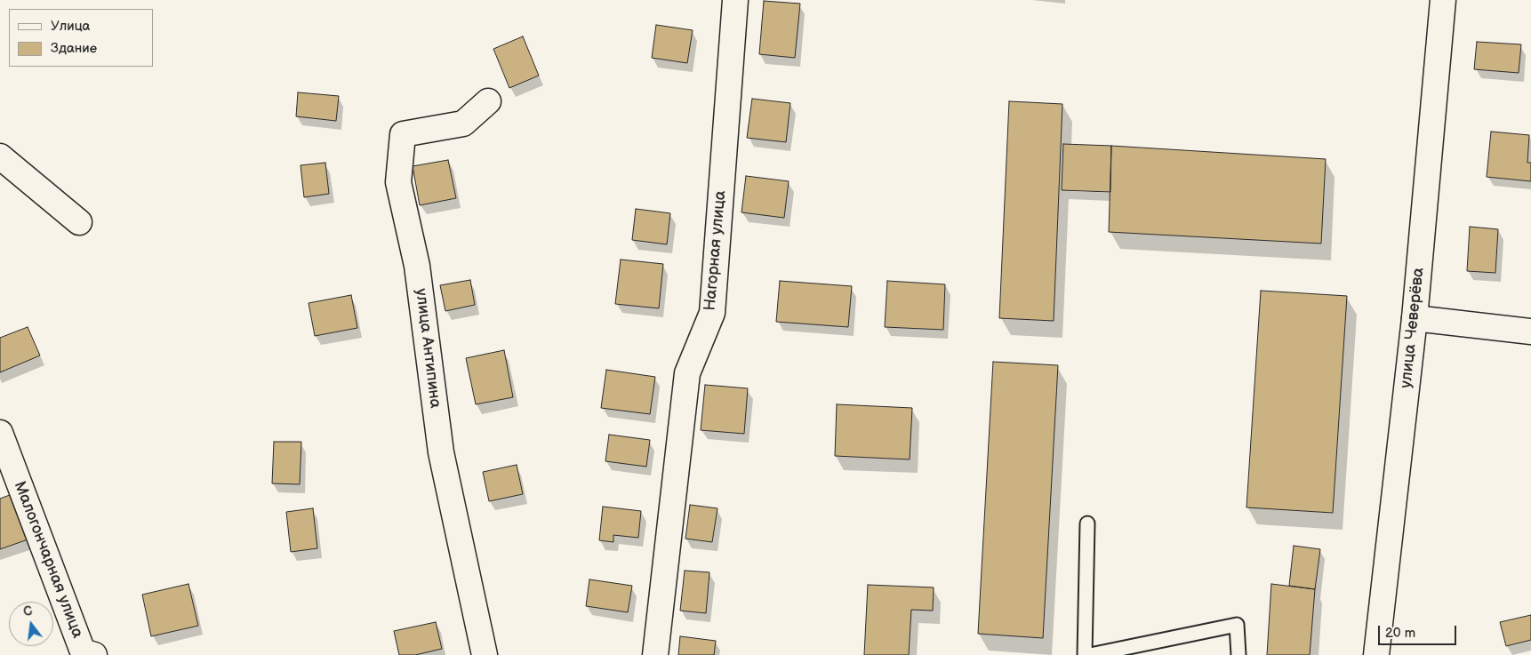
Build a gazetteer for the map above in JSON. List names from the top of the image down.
{
  "streets": {
    "street": [
      "Нагорная улица",
      "улица Чеверёва",
      "улица Антипина",
      "Малогончарная улица"
    ]
  },
  "legend": ["Улица", "Здание"],
  "scale_bar": "20 m",
  "north": "top"
}
